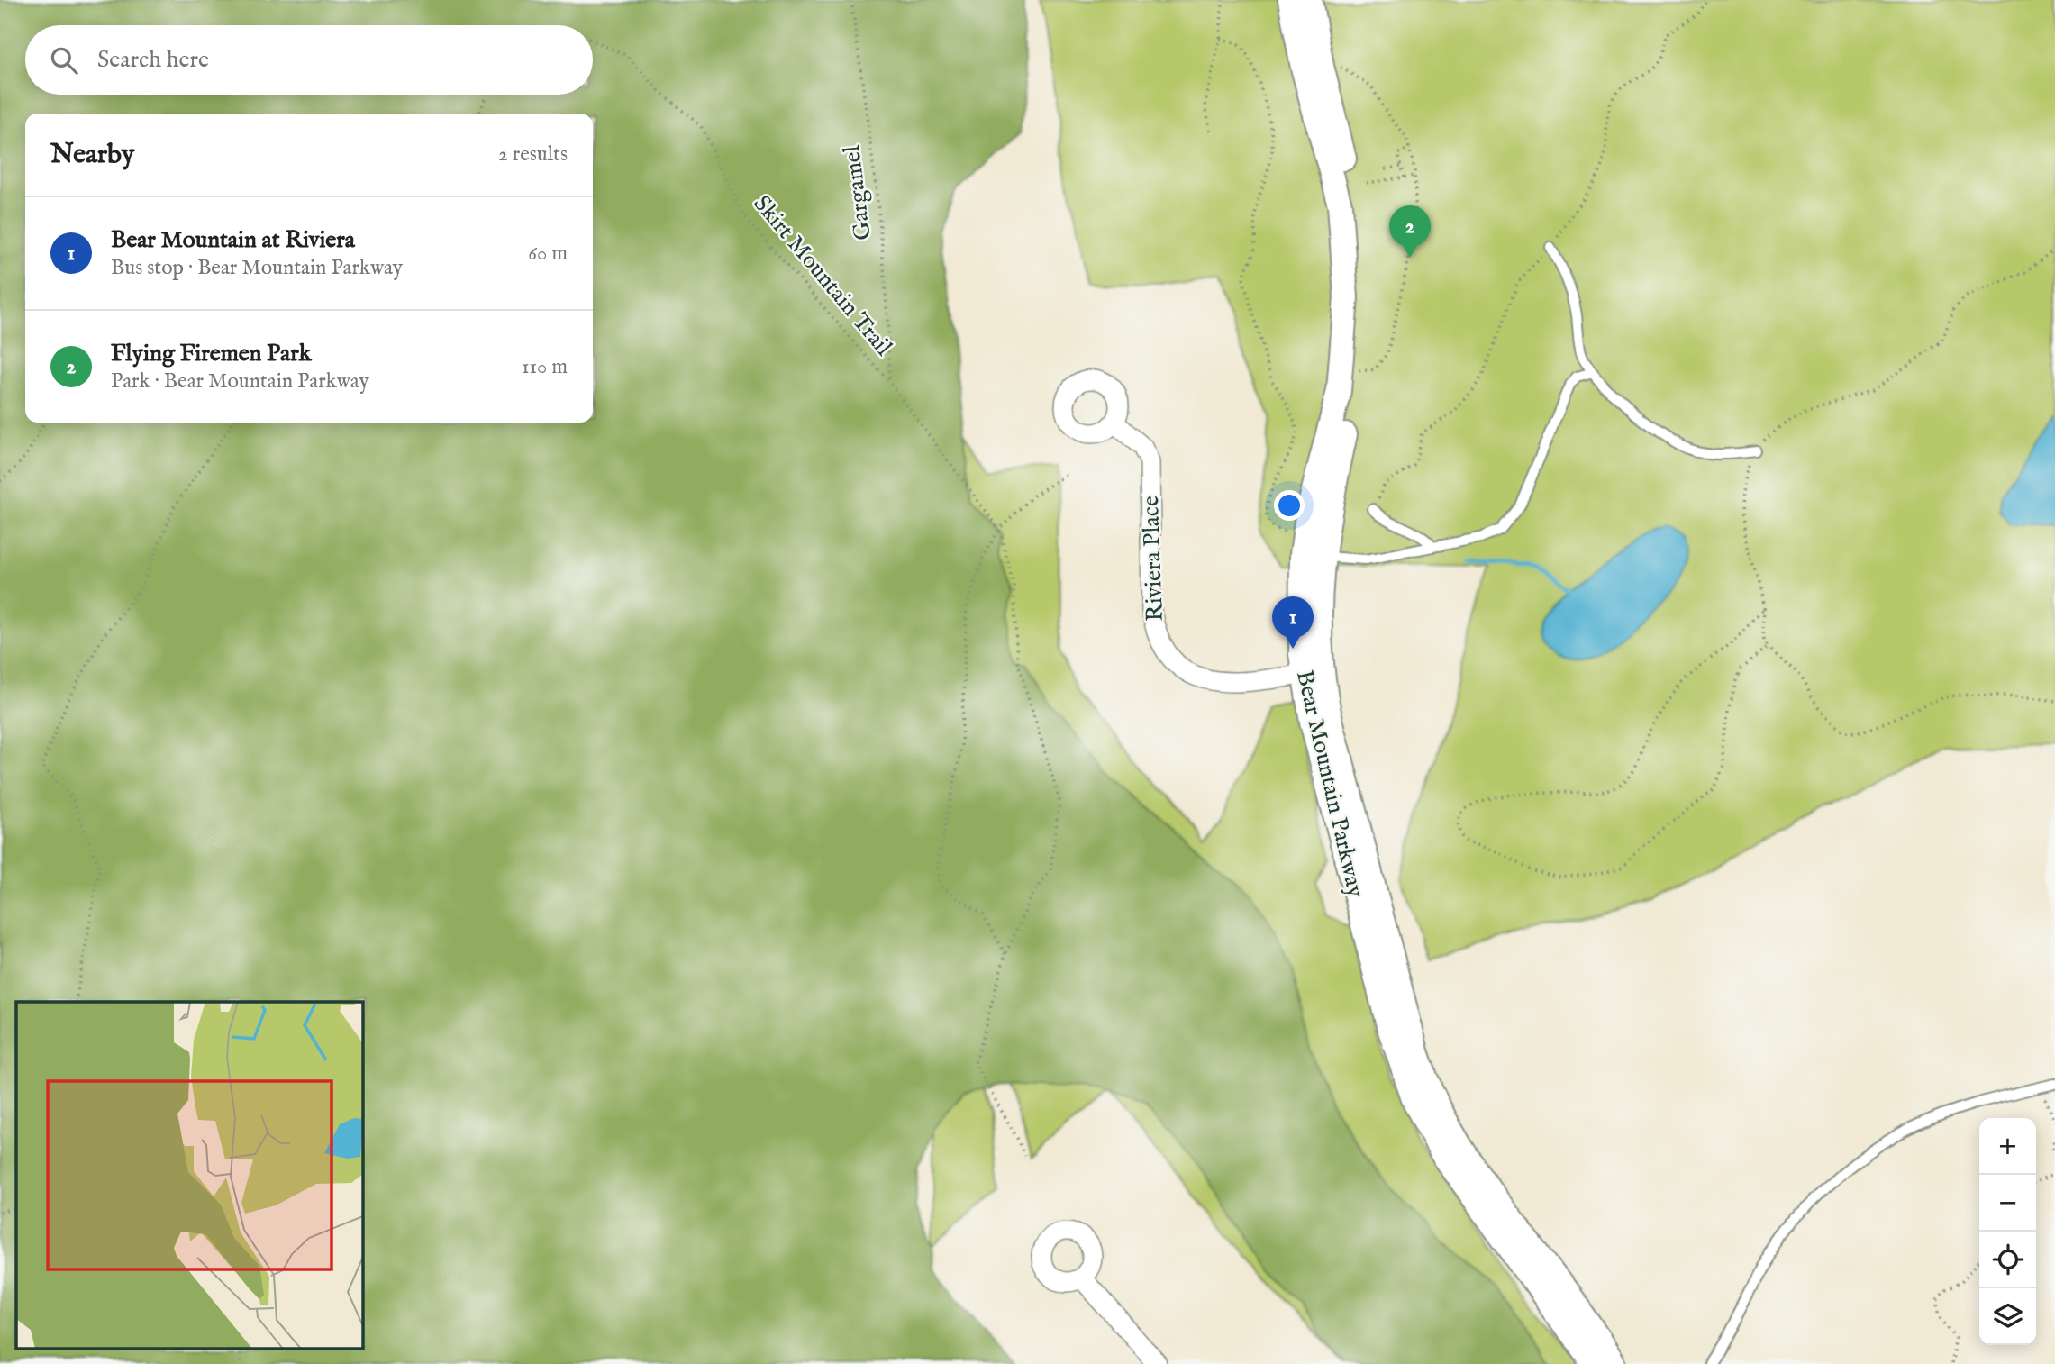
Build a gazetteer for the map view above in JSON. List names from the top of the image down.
{
  "streets": {
    "street": ["Riviera Place", "Bear Mountain Parkway"],
    "path": ["Gargamel", "Skirt Mountain Trail"]
  },
  "crossings": [
    ["Gargamel", "Skirt Mountain Trail"],
    ["Riviera Place", "Bear Mountain Parkway"]
  ],
  "page": {
    "search": "Search here",
    "heading": ["Nearby", "2 results"],
    "list": [
      {
        "mark": "1",
        "name": "Bear Mountain at Riviera",
        "note": "Bus stop · Bear Mountain Parkway",
        "value": "60 m"
      },
      {
        "mark": "2",
        "name": "Flying Firemen Park",
        "note": "Park · Bear Mountain Parkway",
        "value": "110 m"
      }
    ],
    "pins": ["2", "1"],
    "map_buttons": ["+", "−"]
  }
}
